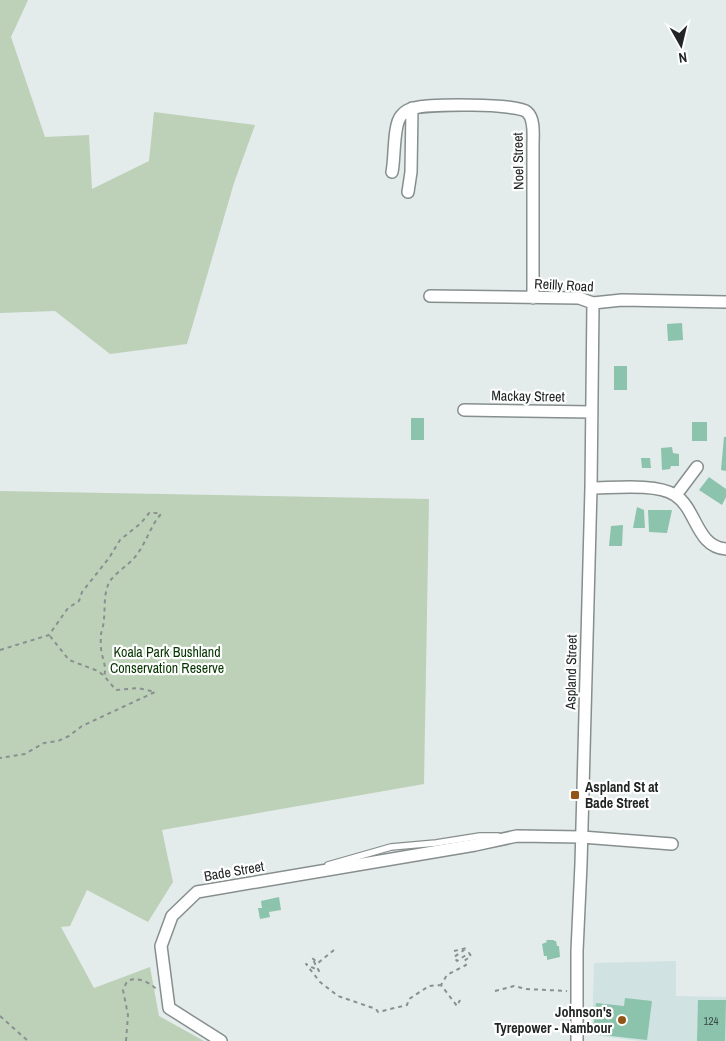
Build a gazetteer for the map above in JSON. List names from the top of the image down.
{
  "streets": {
    "street": [
      "Noel Street",
      "Reilly Road",
      "Mackay Street",
      "Aspland Street",
      "Bade Street"
    ]
  },
  "crossings": [
    ["Noel Street", "Reilly Road"],
    ["Reilly Road", "Aspland Street"],
    ["Mackay Street", "Aspland Street"],
    ["Aspland Street", "Bade Street"]
  ],
  "parks": ["Koala Park Bushland Conservation Reserve"],
  "places": {
    "transit": ["Aspland St at Bade Street"],
    "other": ["Johnson's Tyrepower - Nambour"]
  },
  "house_numbers": ["124"],
  "north": "bottom"
}
